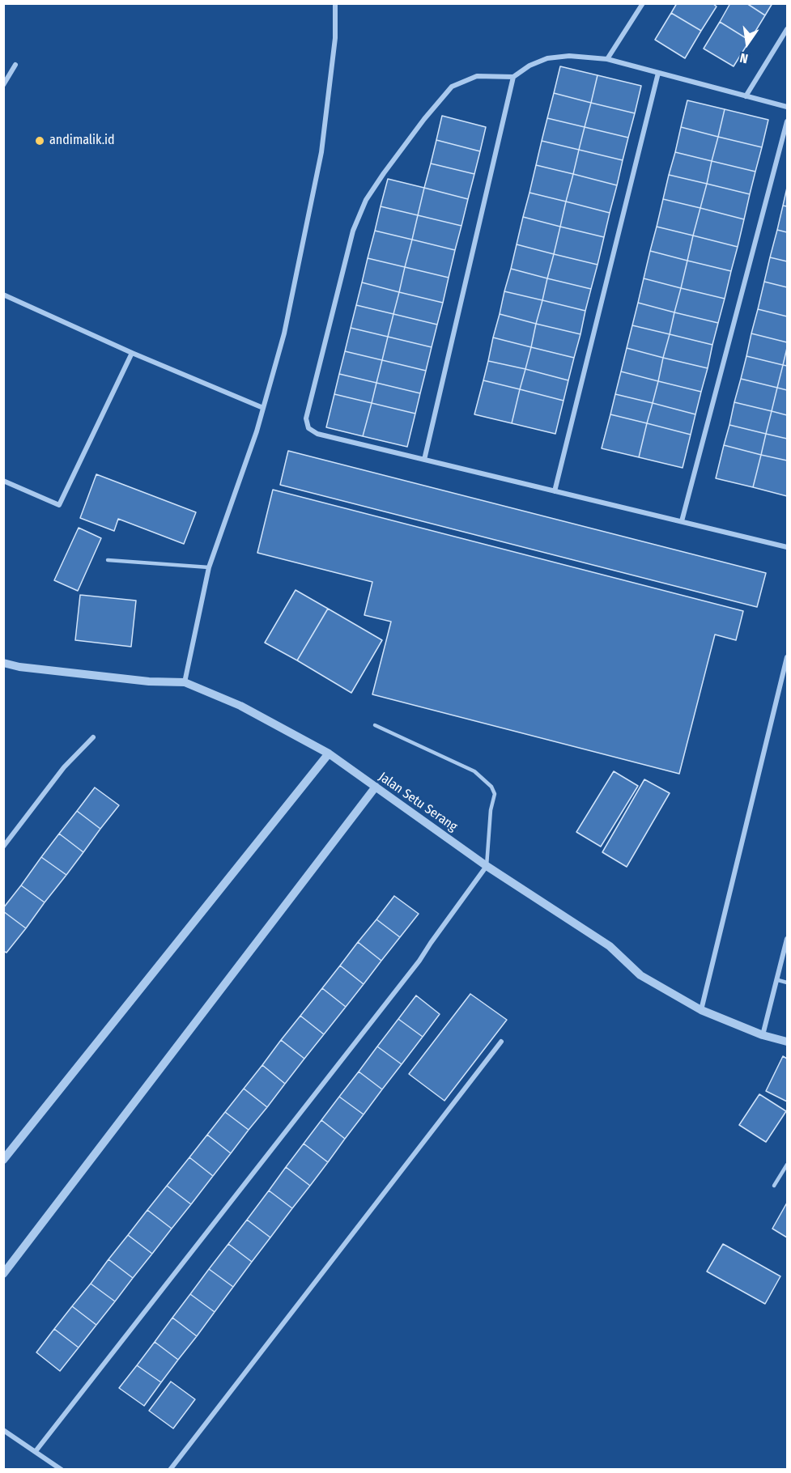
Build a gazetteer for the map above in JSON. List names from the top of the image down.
{
  "streets": {
    "street": ["Jalan Setu Serang"]
  },
  "places": ["andimalik.id"],
  "north": "bottom"
}
